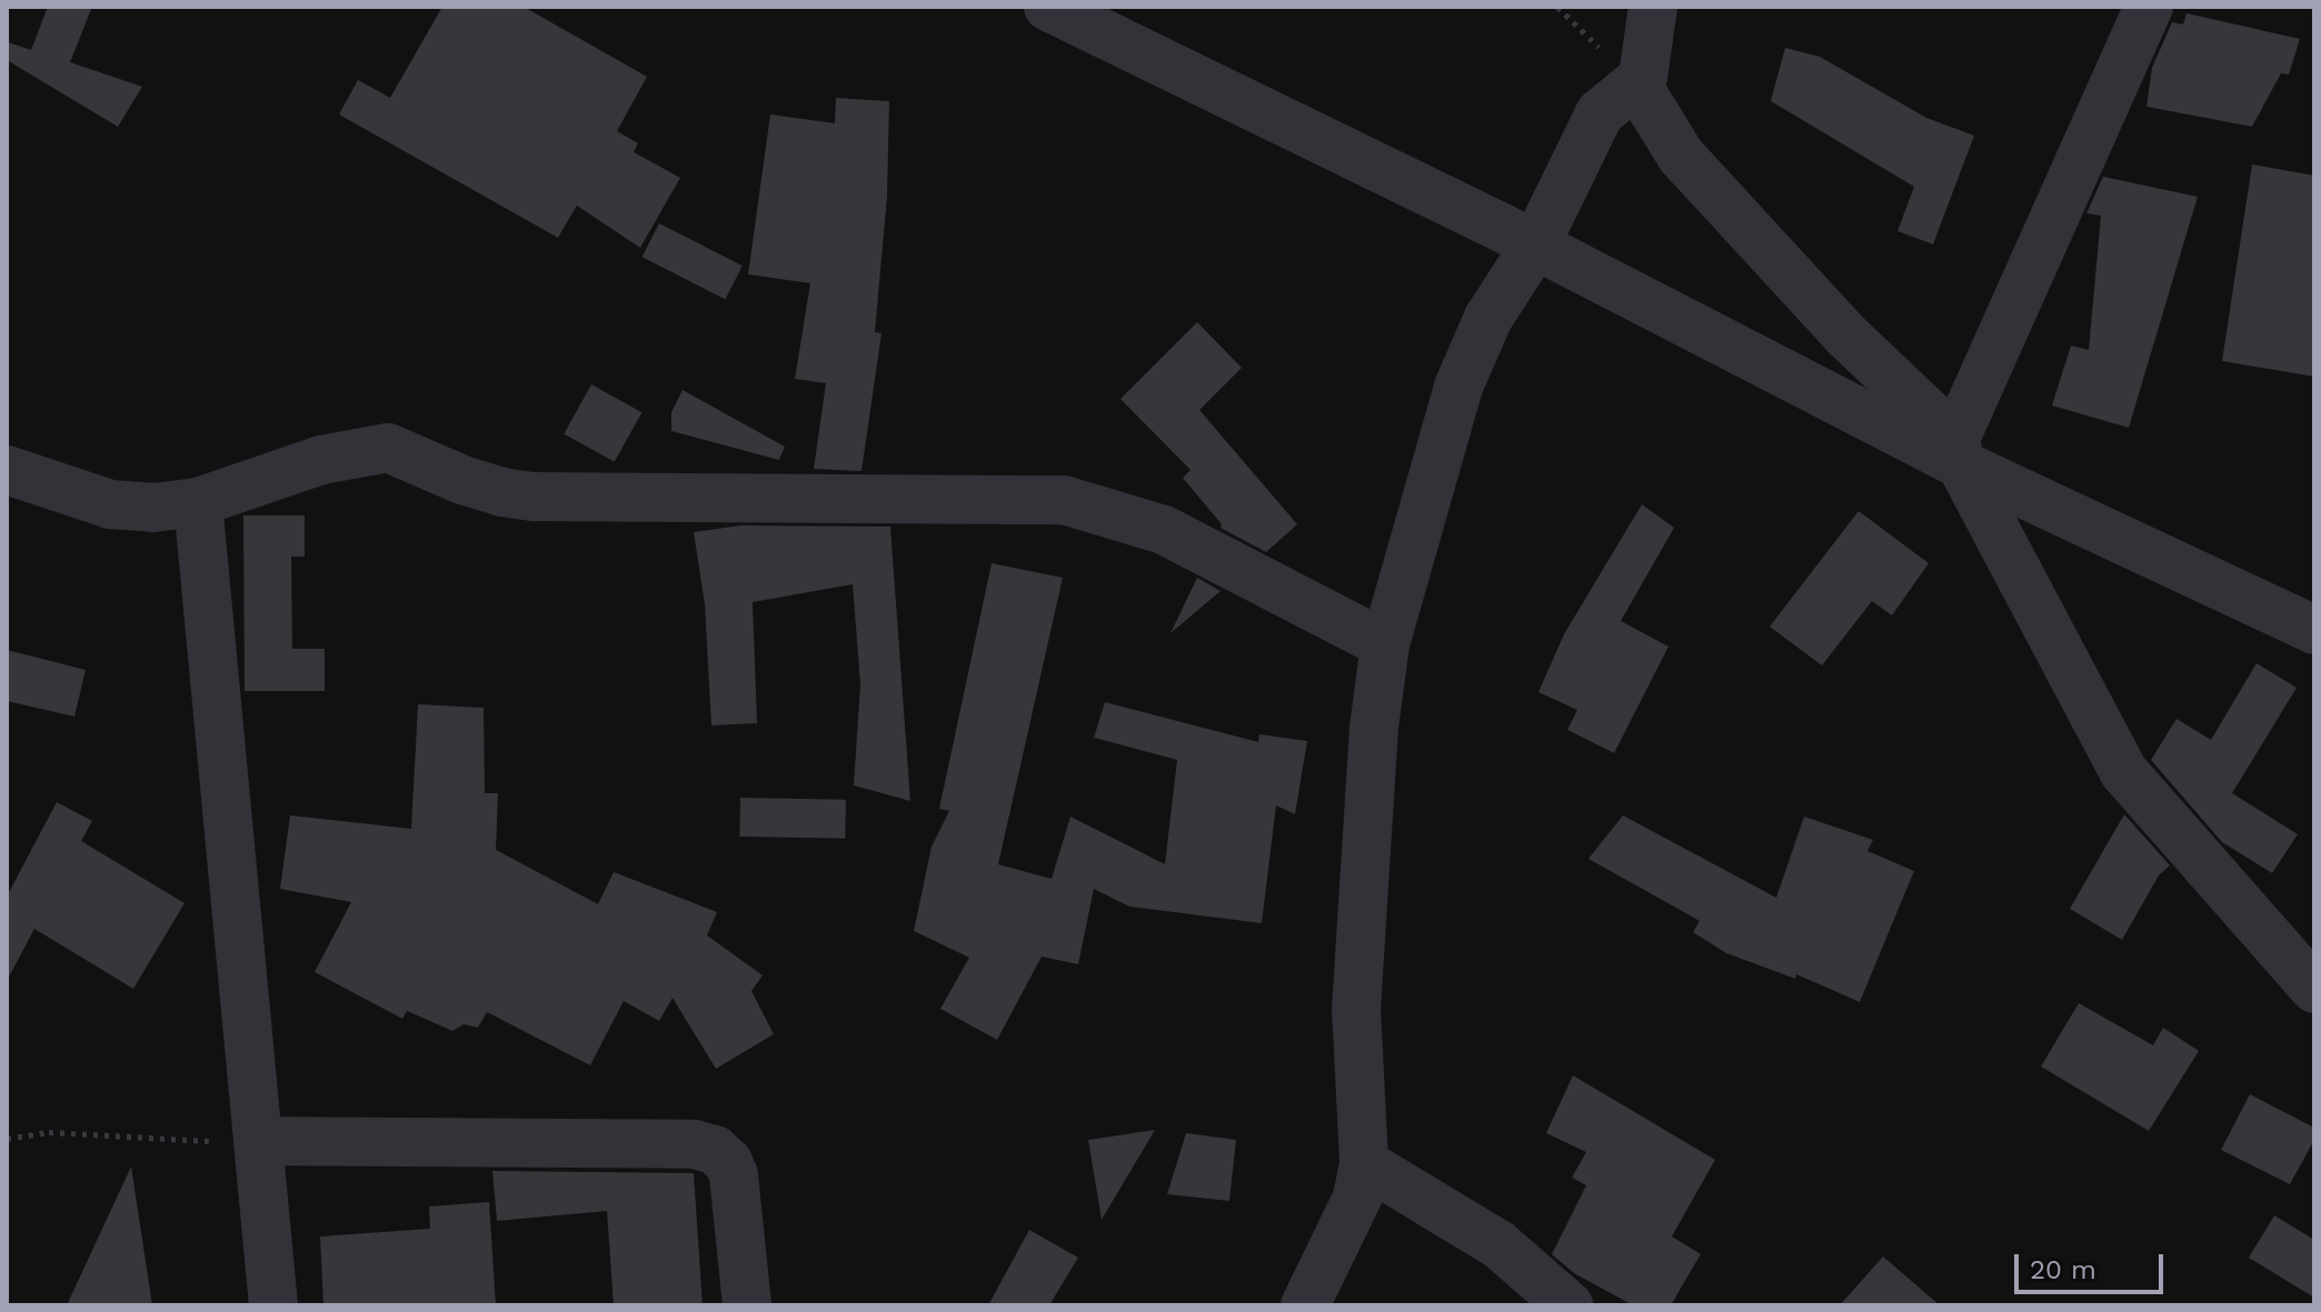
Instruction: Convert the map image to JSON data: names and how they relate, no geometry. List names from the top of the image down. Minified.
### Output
{"scale_bar":"20 m"}
